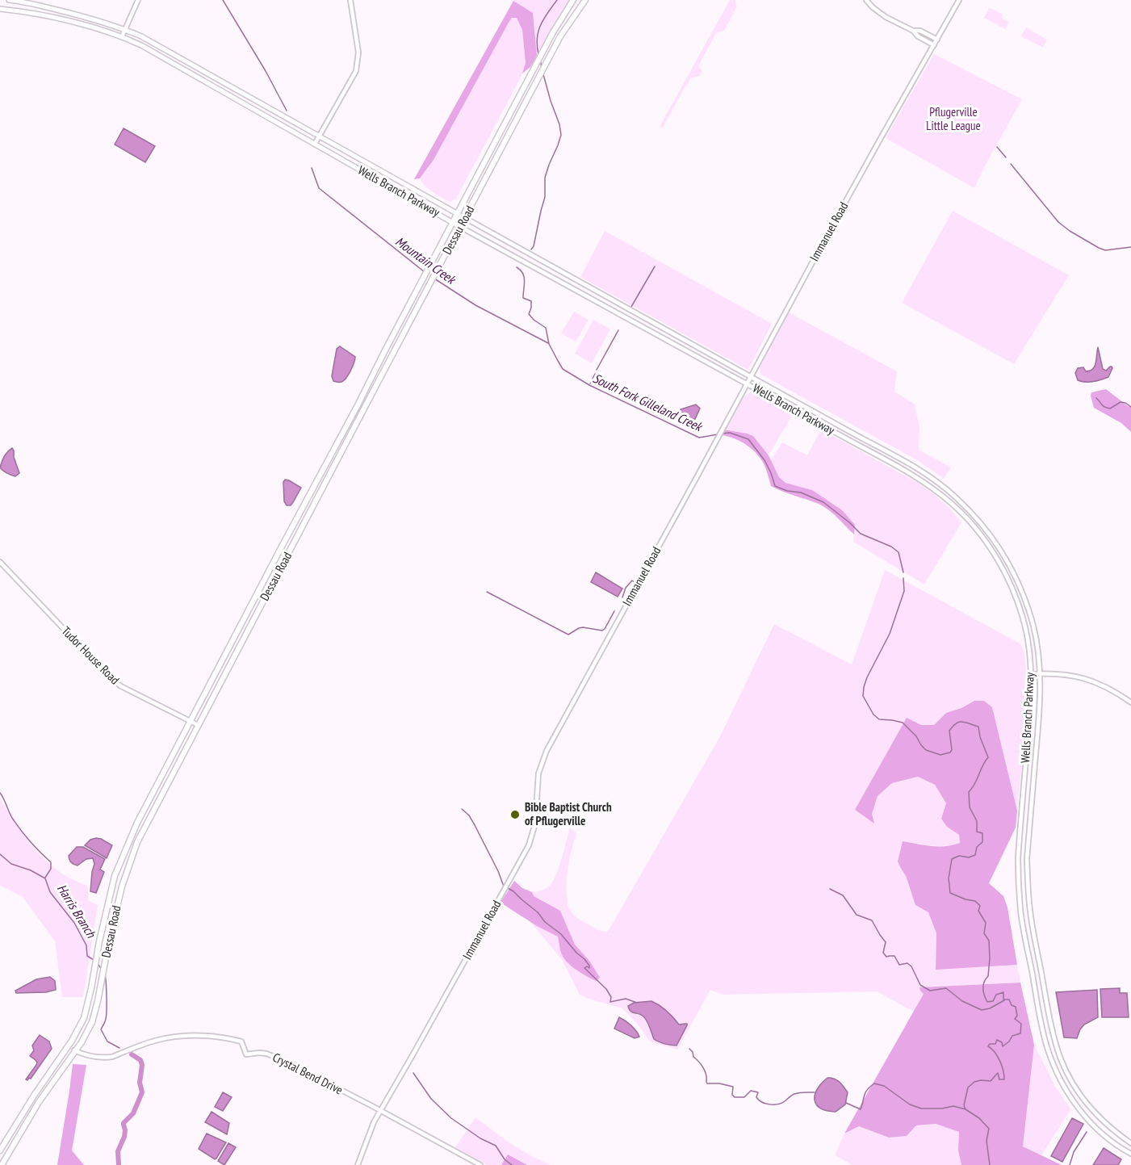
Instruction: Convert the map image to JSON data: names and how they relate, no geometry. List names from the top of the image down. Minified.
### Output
{"streets":{"main road":["Wells Branch Parkway","Dessau Road"],"street":["Immanuel Road","Tudor House Road","Crystal Bend Drive"]},"crossings":[["Wells Branch Parkway","Dessau Road"],["Wells Branch Parkway","Immanuel Road"],["Dessau Road","Tudor House Road"],["Dessau Road","Crystal Bend Drive"],["Immanuel Road","Crystal Bend Drive"]],"water":["Mountain Creek","South Fork Gilleland Creek","Harris Branch"],"parks":["Pflugerville Little League"],"places":["Bible Baptist Church of Pflugerville"]}
